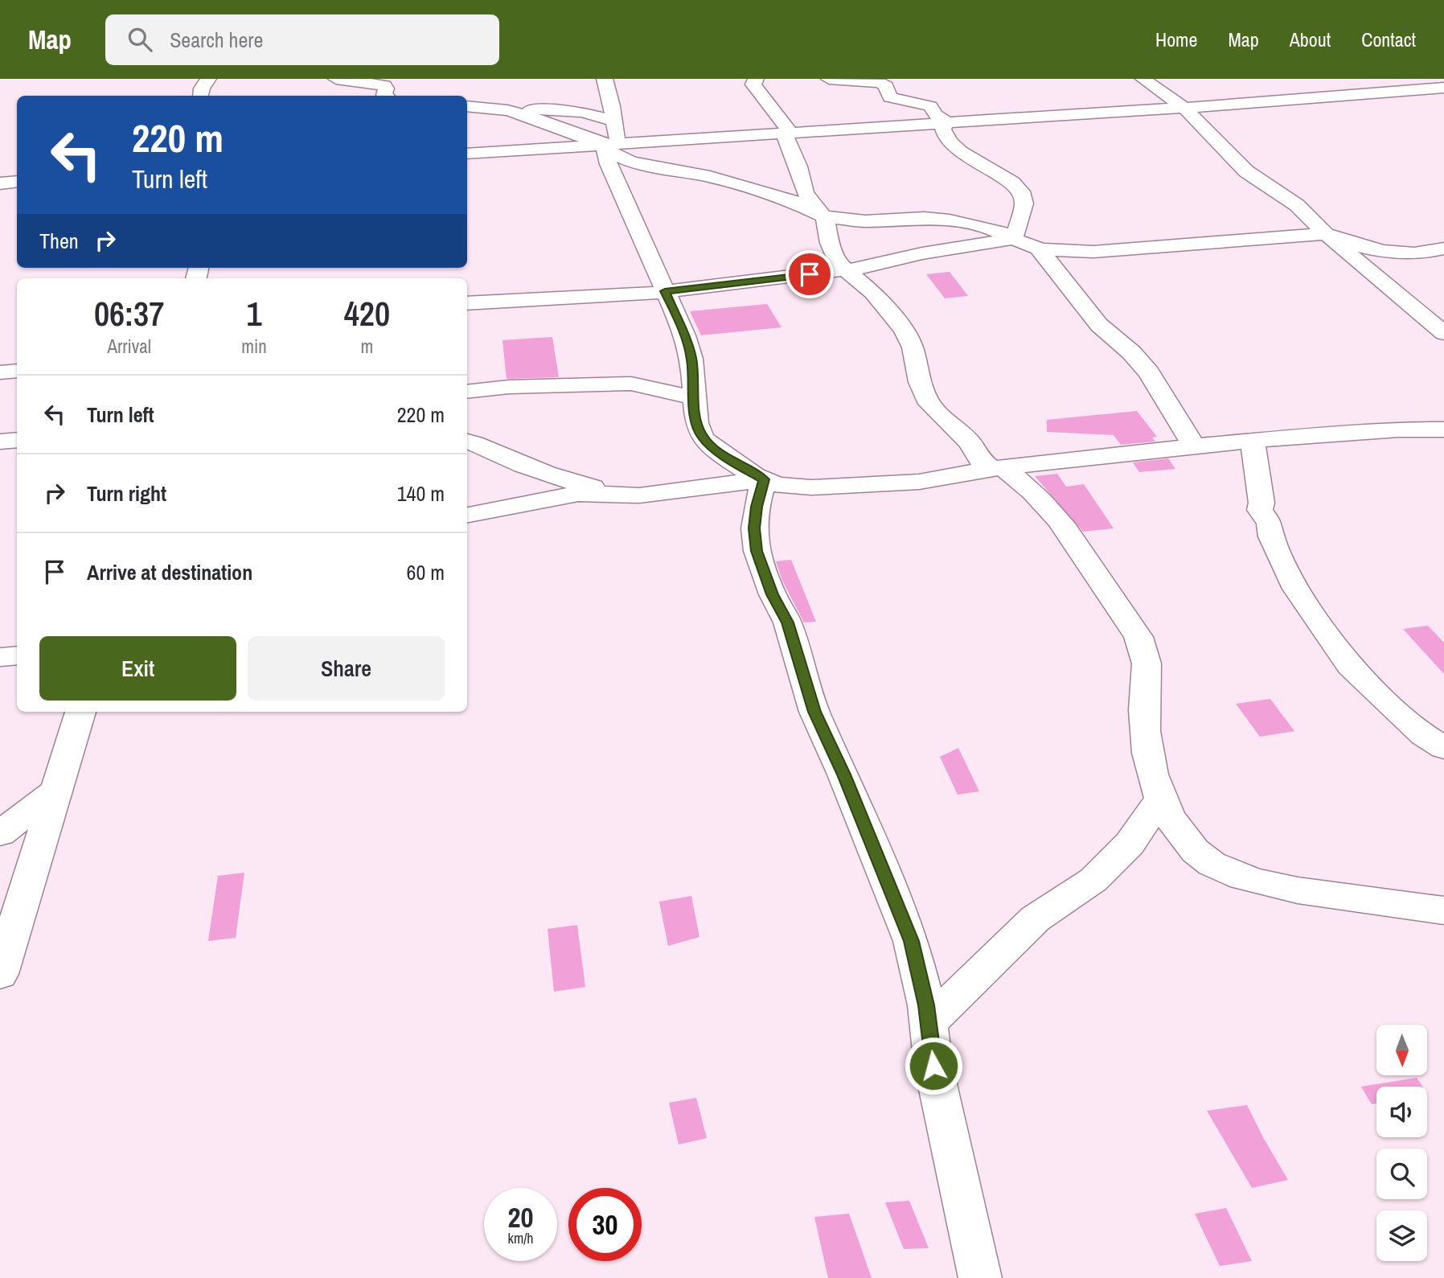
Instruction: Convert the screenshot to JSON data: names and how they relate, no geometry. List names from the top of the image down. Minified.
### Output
{"north":"bottom","page":{"header":"Map","search":"Search here","nav":["Home","Map","About","Contact"],"turn":["220 m","Turn left"],"then":"Then","eta":["06:37","Arrival","1","min","420","m"],"list":[{"name":"Turn left","value":"220 m"},{"name":"Turn right","value":"140 m"},{"name":"Arrive at destination","value":"60 m"}],"buttons":["Exit","Share"],"speed":"20 km/h","limit":"30"}}
